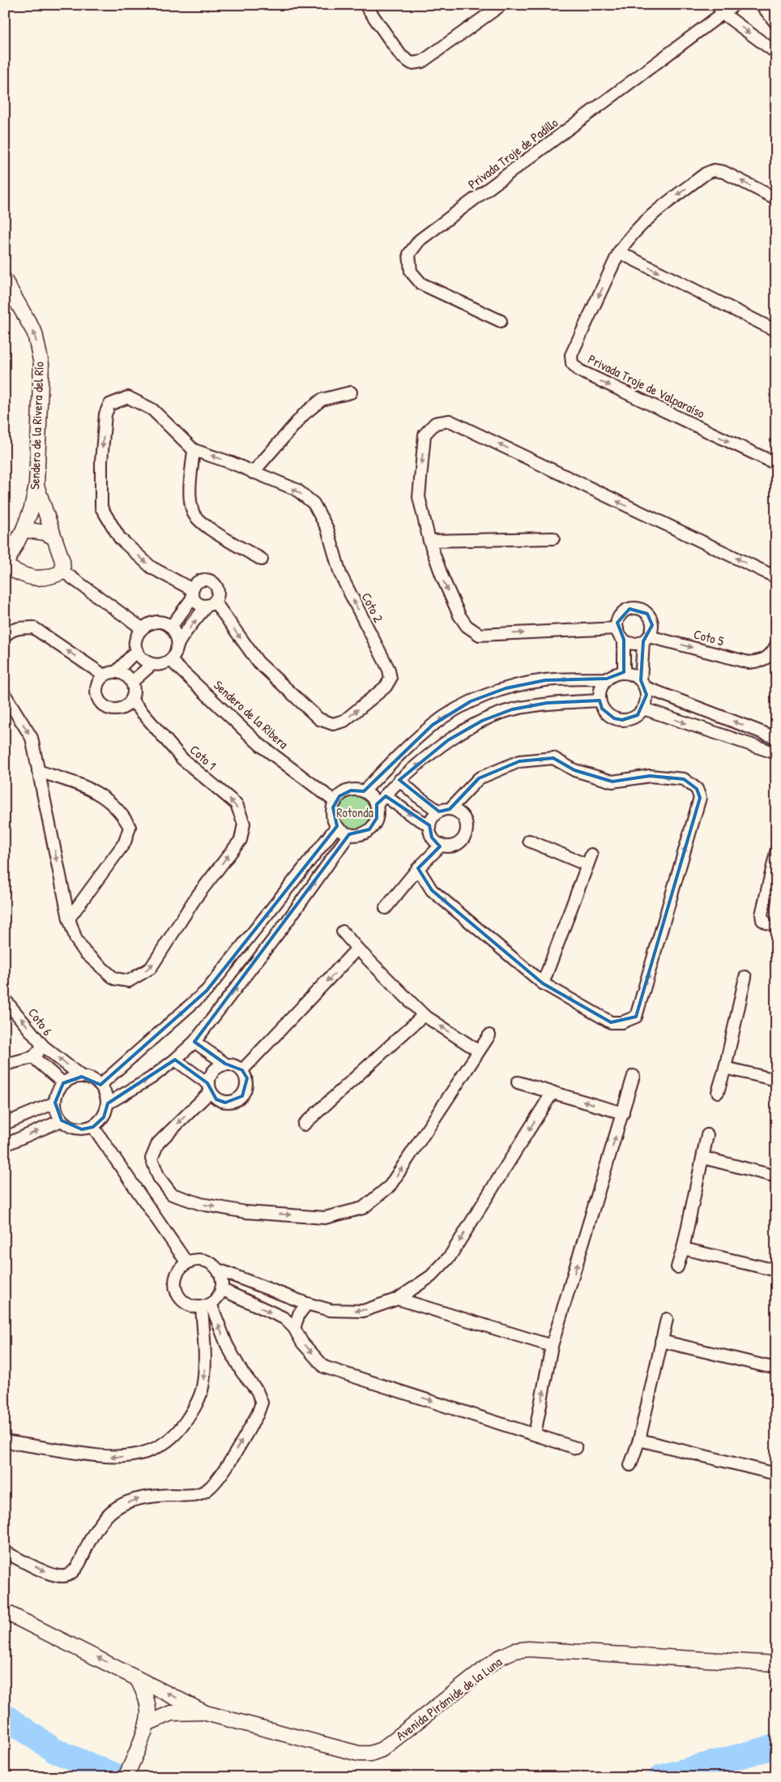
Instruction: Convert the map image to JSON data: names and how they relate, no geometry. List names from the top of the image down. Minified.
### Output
{"streets":{"street":["Privada Troje de Padillo","Privada Troje de Valparaíso","Sendero de la Rivera del Río","Coto 2","Coto 5","Sendero de la Ribera","Coto 1","Coto 6","Avenida Pirámide de la Luna"]},"one_way":["Sendero de la Rivera del Río","Coto 6"],"parks":["Rotonda"]}
